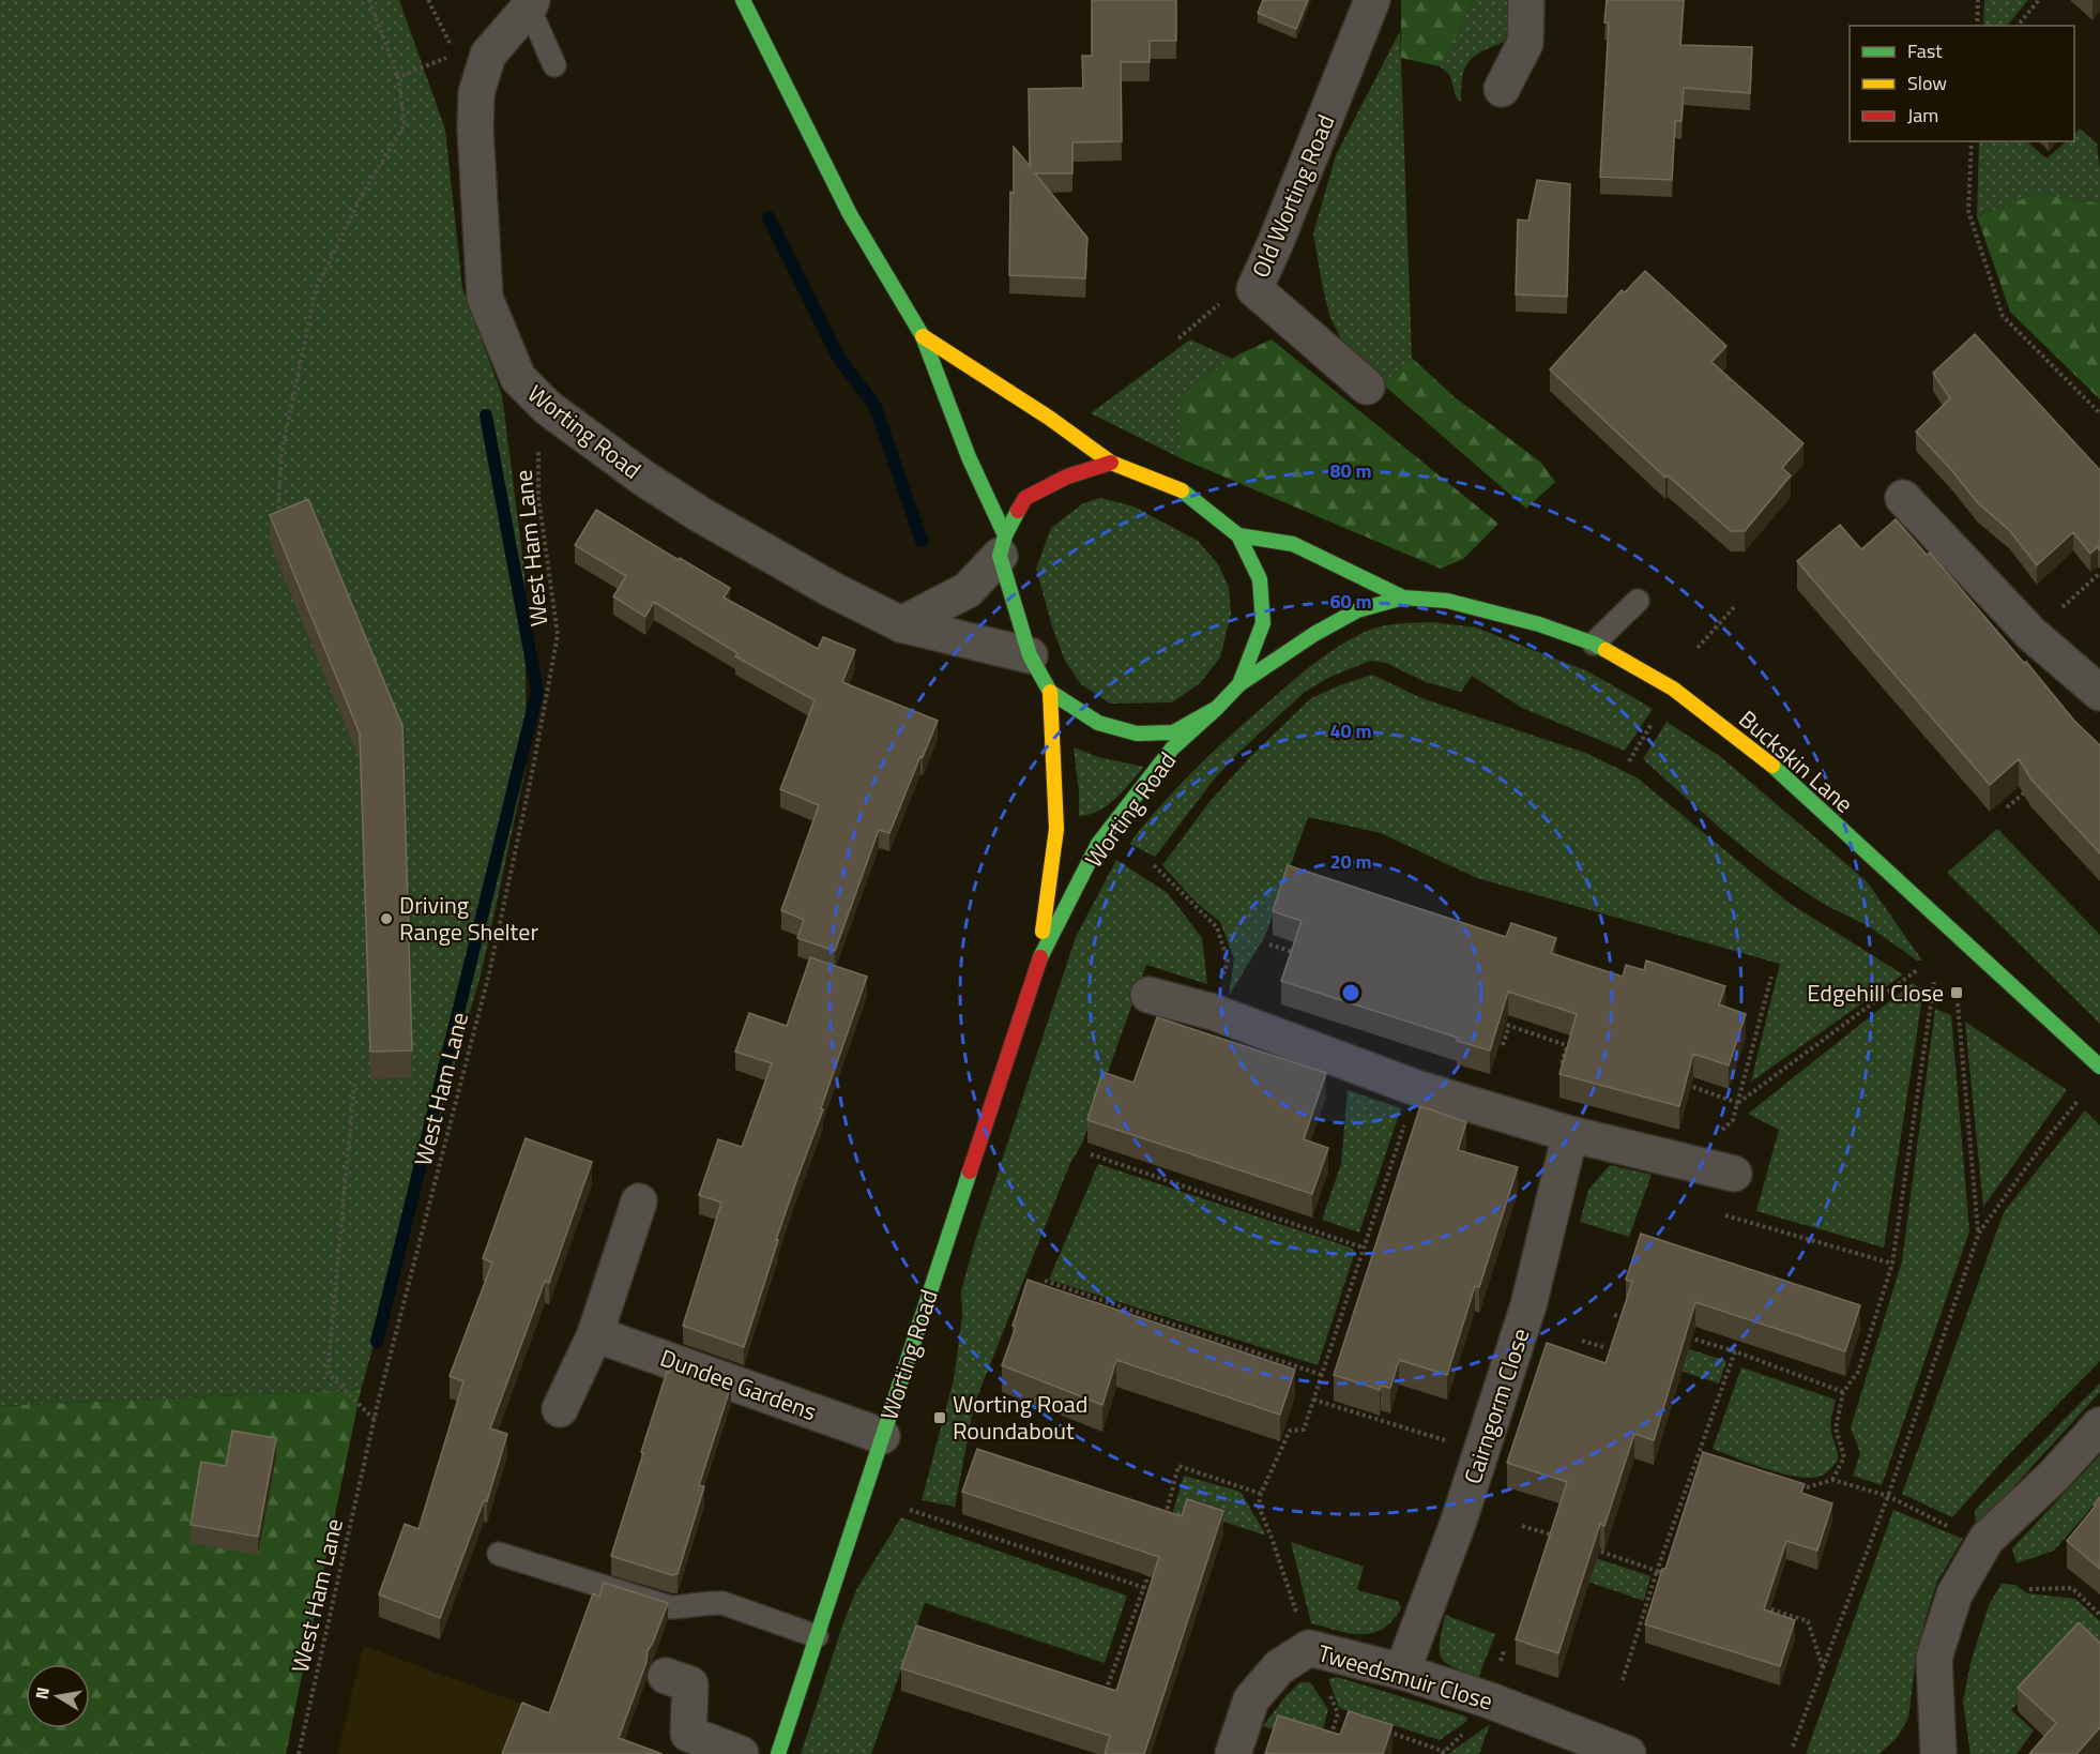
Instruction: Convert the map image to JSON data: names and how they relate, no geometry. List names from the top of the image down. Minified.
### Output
{"streets":{"main road":["Worting Road","Buckskin Lane"],"street":["Old Worting Road","Dundee Gardens","Cairngorm Close","Tweedsmuir Close"],"path":["West Ham Lane"]},"crossings":[["Worting Road","Dundee Gardens"],["Cairngorm Close","Tweedsmuir Close"]],"places":{"other":["Driving Range Shelter"],"transit":["Edgehill Close","Worting Road Roundabout"]},"legend":["Fast","Slow","Jam"],"north":"left","rings":["80 m","60 m","40 m","20 m"]}
